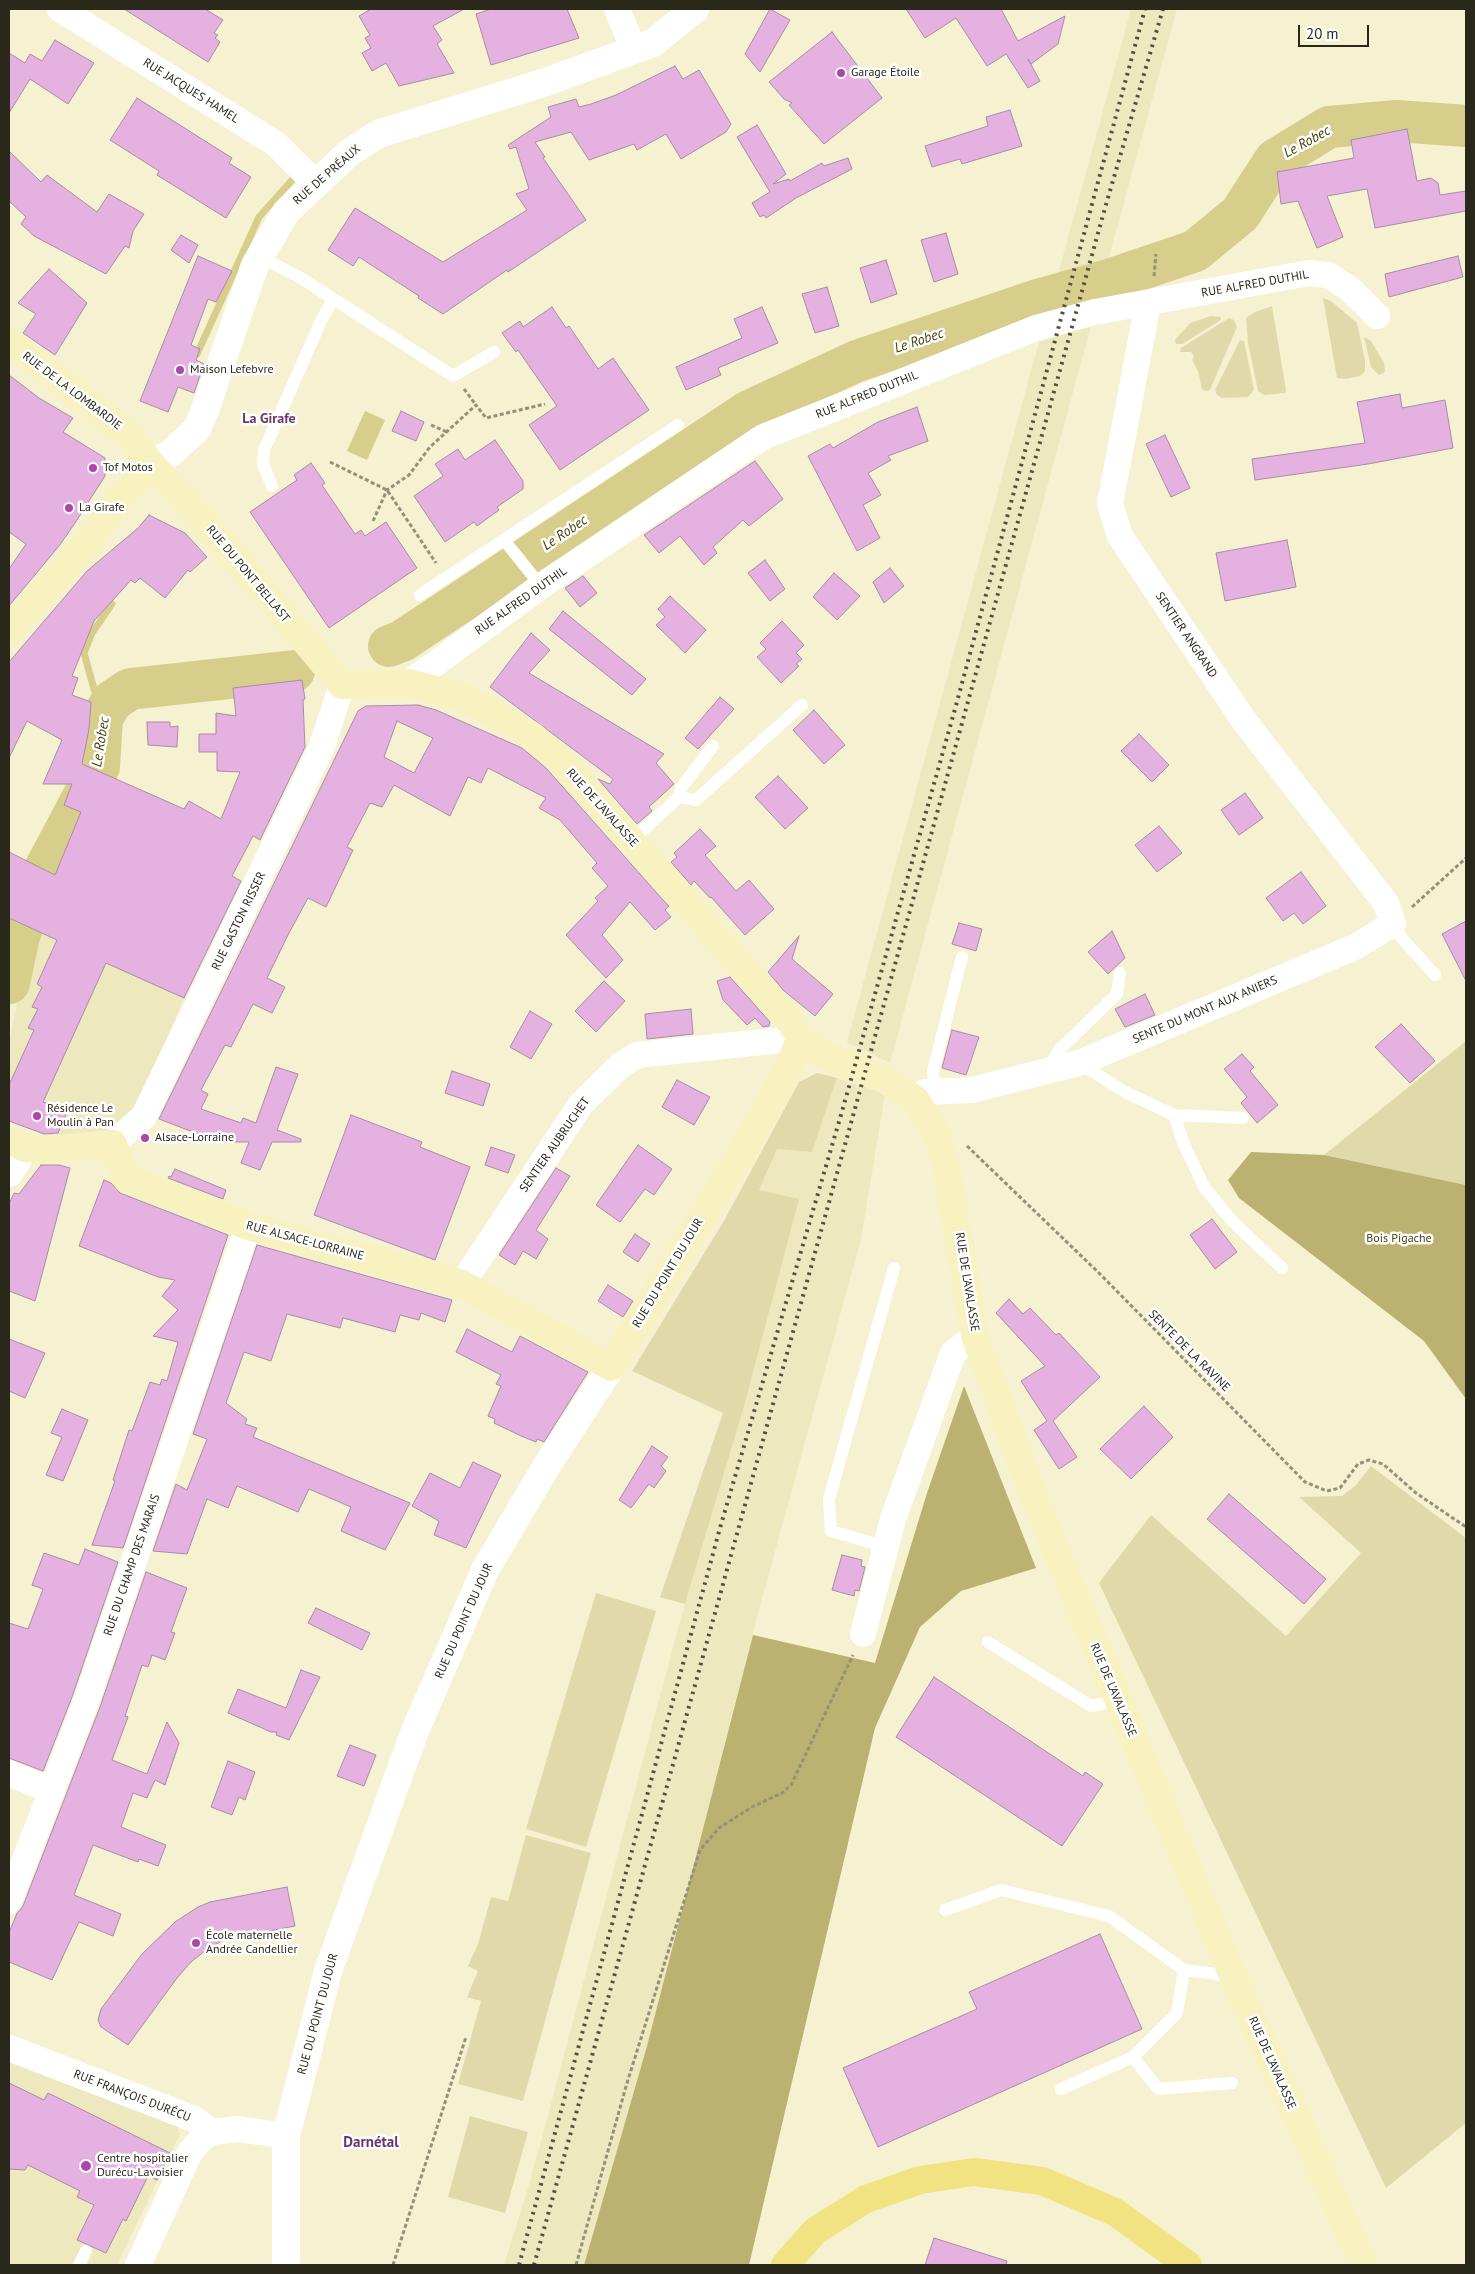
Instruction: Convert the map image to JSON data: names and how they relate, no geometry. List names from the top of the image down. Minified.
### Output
{"streets":{"main road":["RUE DE LA LOMBARDIE","RUE DU PONT BELLAST","RUE DE L'AVALASSE","RUE ALSACE-LORRAINE","RUE DU POINT DU JOUR"],"street":["RUE JACQUES HAMEL","RUE DE PRÉAUX","RUE ALFRED DUTHIL","SENTIER ANGRAND","RUE GASTON RISSER","SENTE DU MONT AUX ANIERS","SENTIER AUBRUCHET","RUE DU CHAMP DES MARAIS","RUE FRANÇOIS DURÉCU"],"path":["SENTE DE LA RAVINE"]},"crossings":[["RUE JACQUES HAMEL","RUE DE PRÉAUX"],["RUE DE PRÉAUX","RUE DE LA LOMBARDIE"],["RUE DE PRÉAUX","RUE DU PONT BELLAST"],["RUE ALFRED DUTHIL","SENTIER ANGRAND"],["RUE ALFRED DUTHIL","RUE DE L'AVALASSE"],["RUE DE LA LOMBARDIE","RUE DU PONT BELLAST"],["RUE DU PONT BELLAST","RUE DE L'AVALASSE"],["RUE DU PONT BELLAST","RUE GASTON RISSER"],["SENTIER ANGRAND","SENTE DU MONT AUX ANIERS"],["RUE DE L'AVALASSE","RUE GASTON RISSER"],["RUE DE L'AVALASSE","SENTE DU MONT AUX ANIERS"],["RUE DE L'AVALASSE","SENTIER AUBRUCHET"],["RUE DE L'AVALASSE","RUE DU POINT DU JOUR"],["RUE GASTON RISSER","RUE ALSACE-LORRAINE"],["SENTIER AUBRUCHET","RUE ALSACE-LORRAINE"],["SENTIER AUBRUCHET","RUE DU POINT DU JOUR"],["RUE ALSACE-LORRAINE","RUE DU POINT DU JOUR"],["RUE ALSACE-LORRAINE","RUE DU CHAMP DES MARAIS"]],"districts":["La Girafe","Darnétal"],"water":["Le Robec"],"parks":["Bois Pigache"],"places":["Garage Étoile","Maison Lefebvre","Tof Motos","La Girafe","Résidence Le Moulin à Pan","Alsace-Lorraine","École maternelle Andrée Candellier","Centre hospitalier Durécu-Lavoisier"],"scale_bar":"20 m"}
